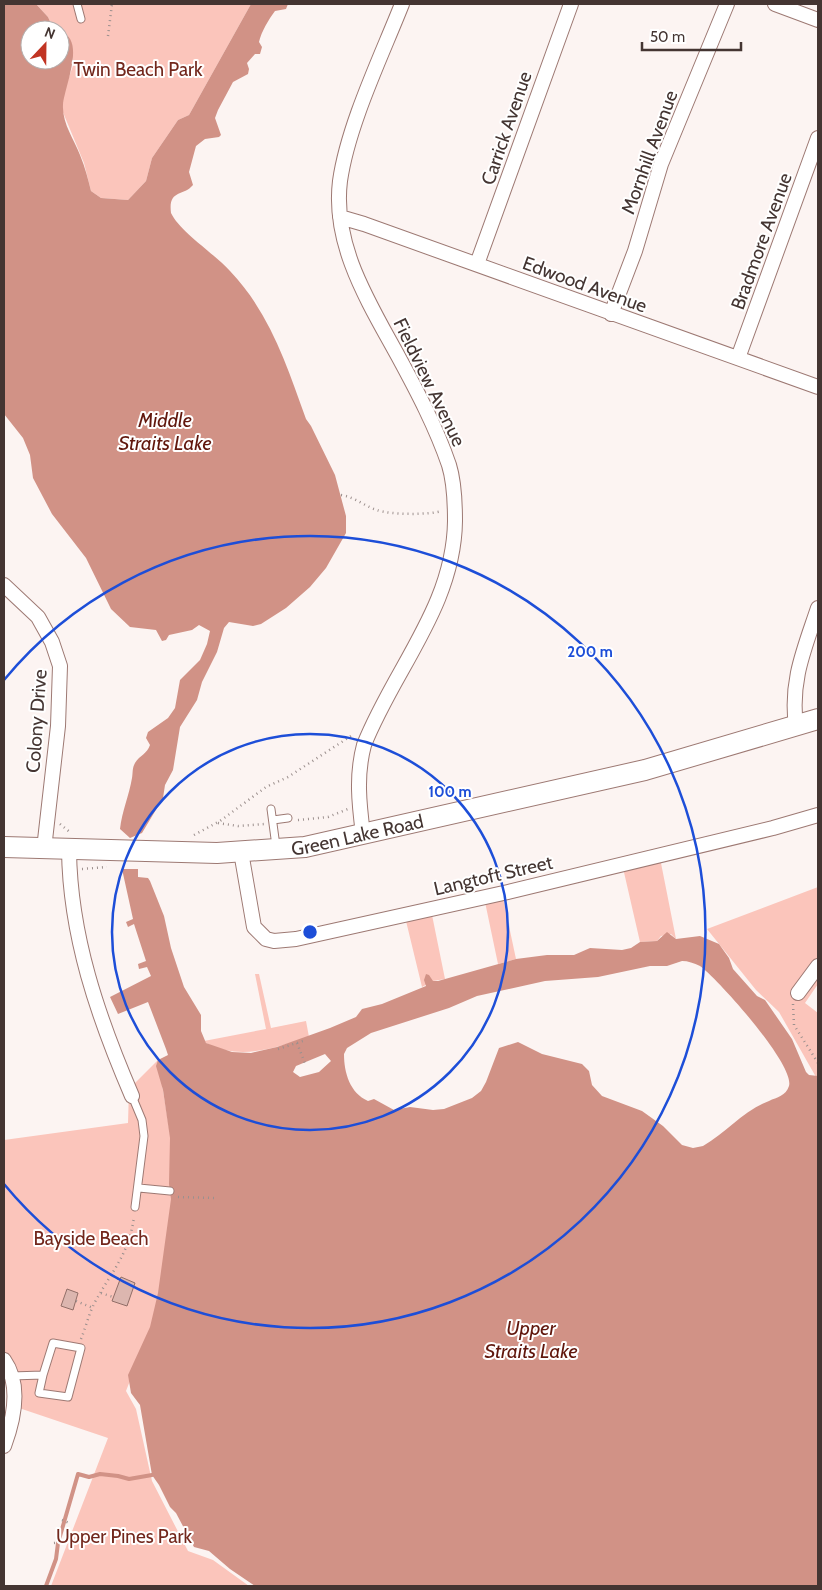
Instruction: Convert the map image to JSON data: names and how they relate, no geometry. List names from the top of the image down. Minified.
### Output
{"streets":{"street":["Carrick Avenue","Mornhill Avenue","Bradmore Avenue","Edwood Avenue","Fieldview Avenue","Colony Drive","Green Lake Road","Langtoft Street"]},"crossings":[["Carrick Avenue","Edwood Avenue"],["Mornhill Avenue","Edwood Avenue"],["Bradmore Avenue","Edwood Avenue"],["Edwood Avenue","Fieldview Avenue"],["Fieldview Avenue","Green Lake Road"],["Colony Drive","Green Lake Road"],["Green Lake Road","Langtoft Street"]],"water":["Middle Straits Lake","Upper Straits Lake"],"parks":["Twin Beach Park","Bayside Beach","Upper Pines Park"],"scale_bar":"50 m","north":"top","rings":["200 m","100 m"]}
